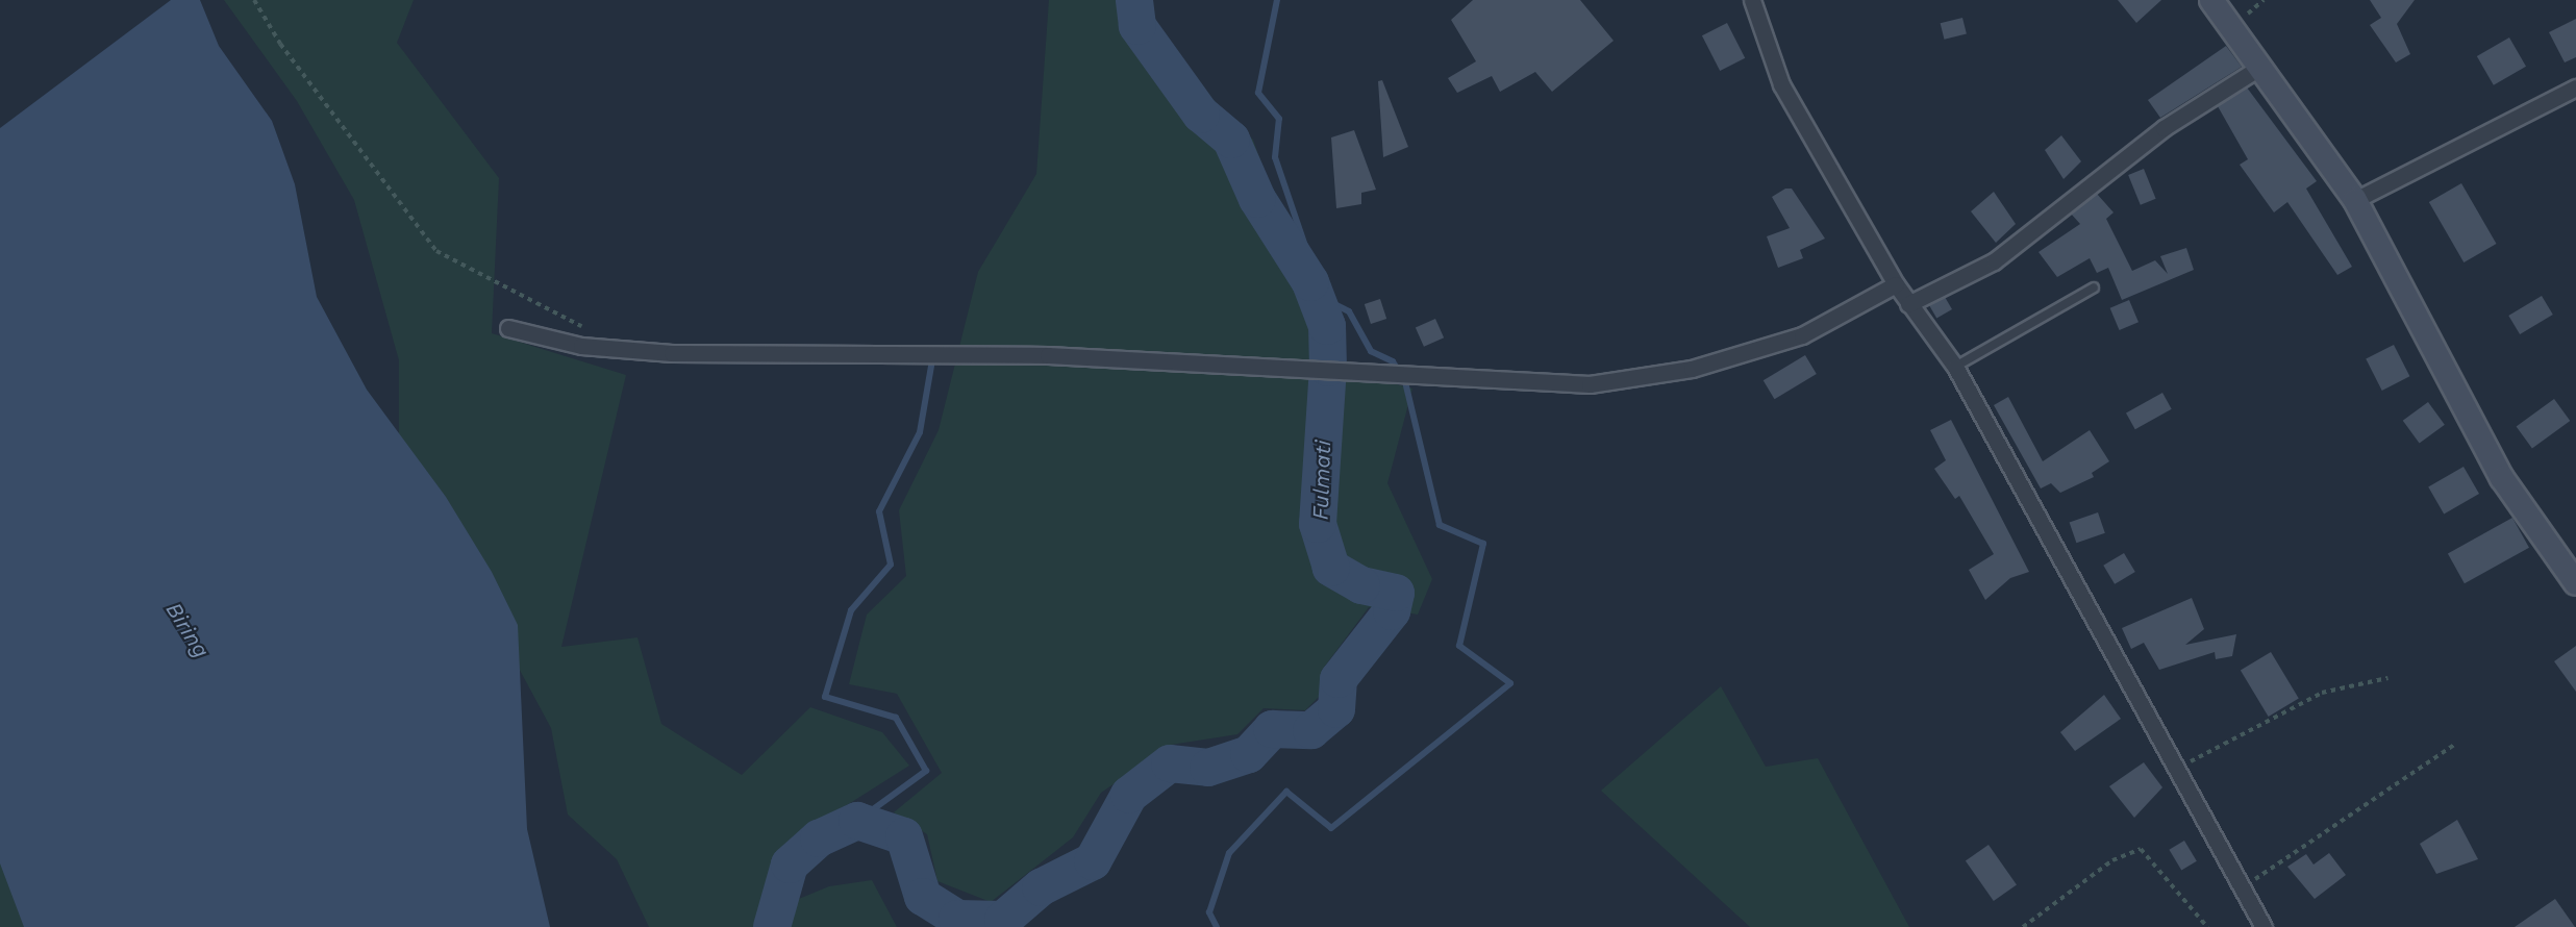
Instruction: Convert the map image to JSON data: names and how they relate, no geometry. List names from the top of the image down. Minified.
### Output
{"water":["Fulmati","Biring"]}
